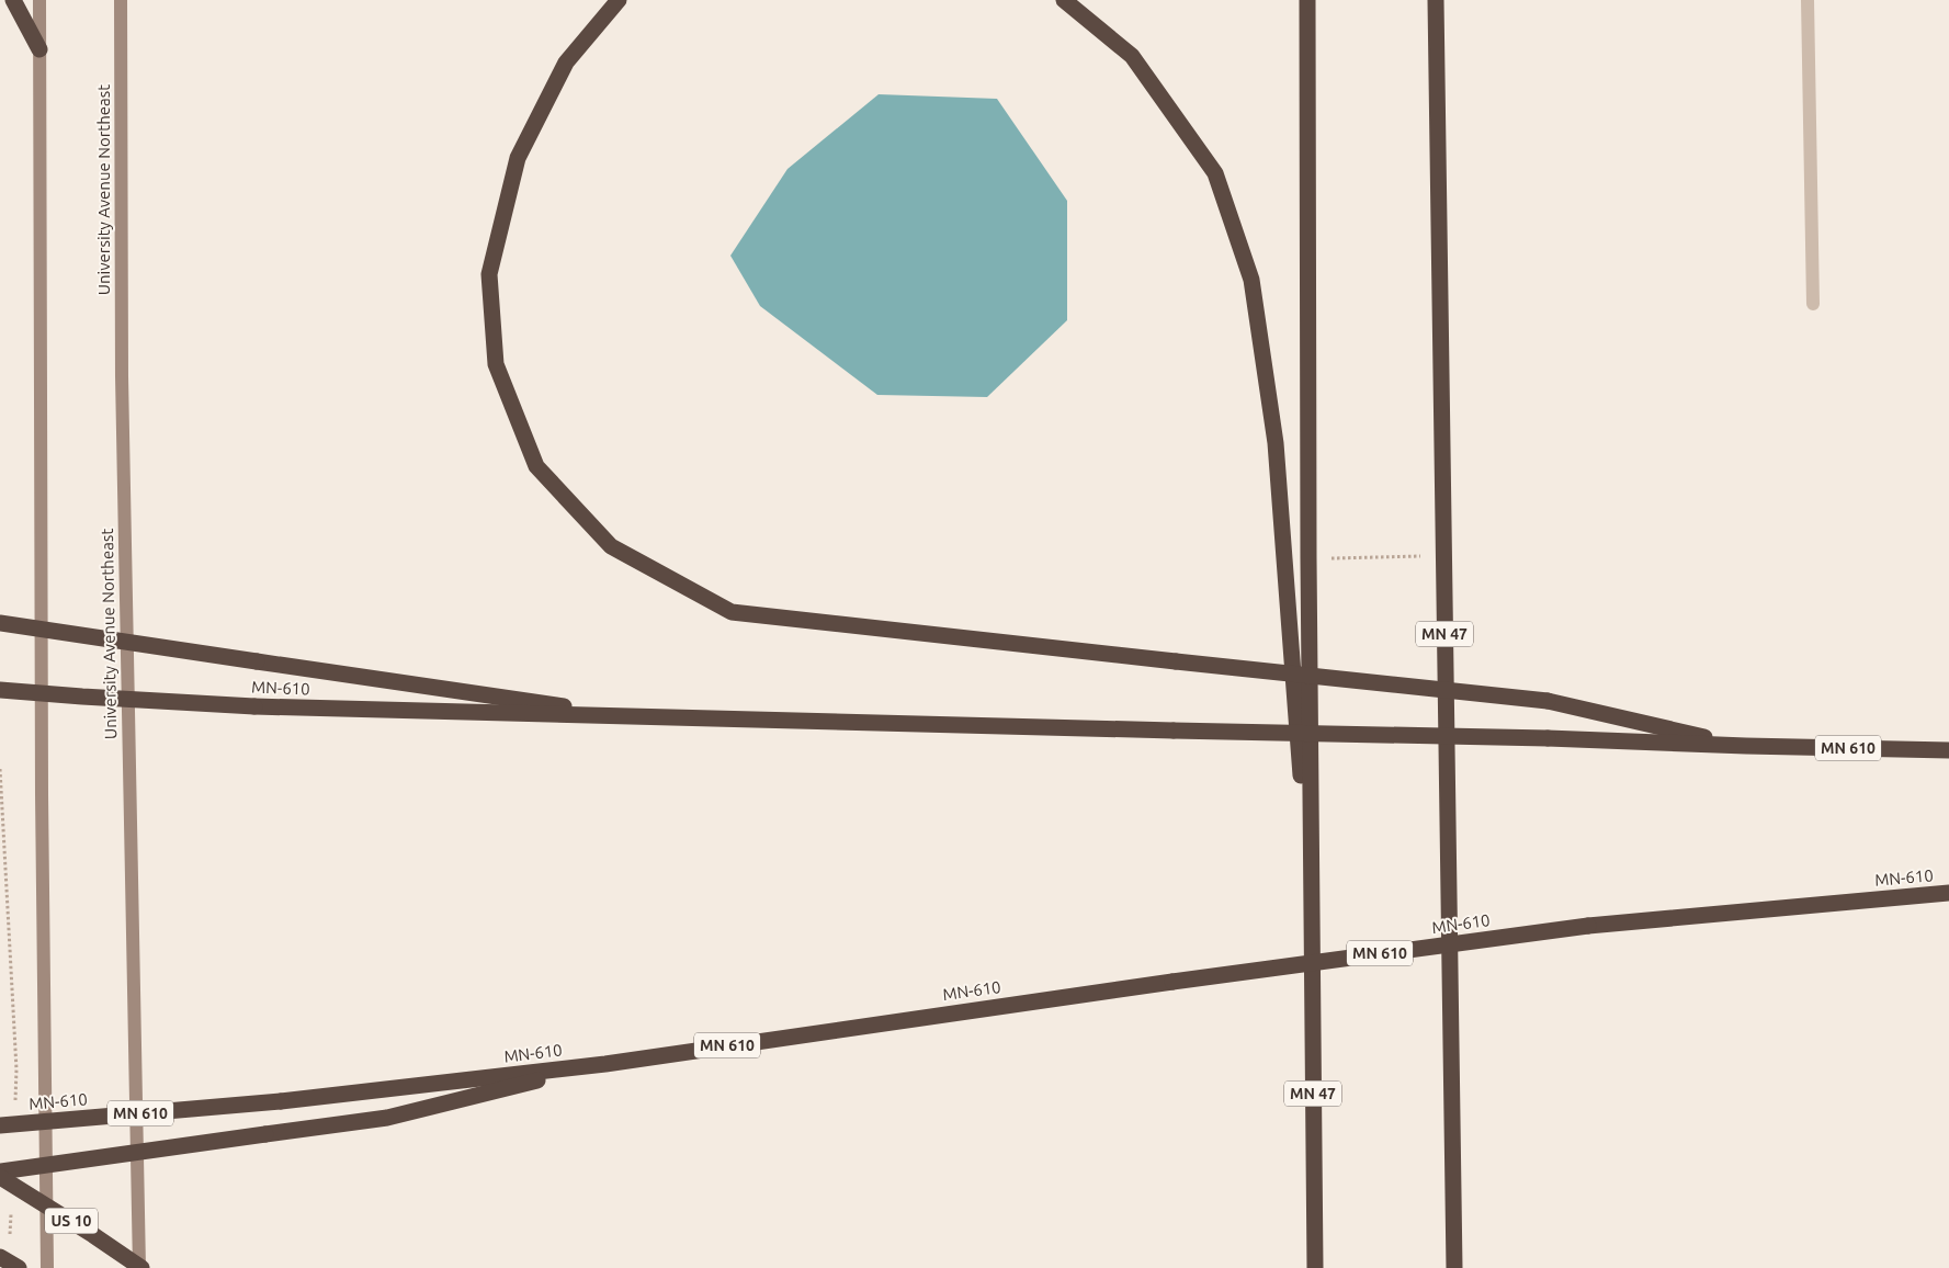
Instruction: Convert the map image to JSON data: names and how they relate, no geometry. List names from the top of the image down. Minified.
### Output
{"streets":{"highway":["MN 47","MN-610","MN 610","US 10"],"main road":["University Avenue Northeast"]},"crossings":[["University Avenue Northeast","US 10"],["MN-610","MN 610"]]}
